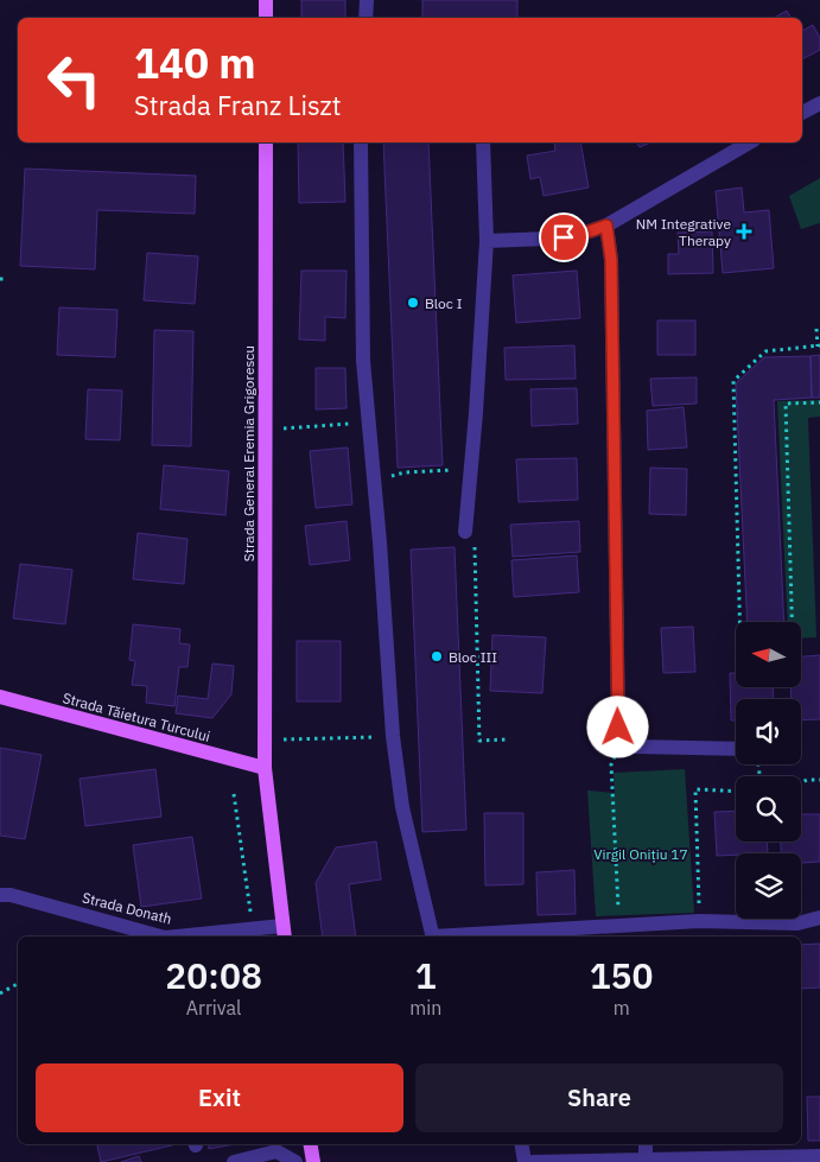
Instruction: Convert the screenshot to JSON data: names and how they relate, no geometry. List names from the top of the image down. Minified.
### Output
{"streets":{"main road":["Strada General Eremia Grigorescu","Strada Tăietura Turcului","Strada Donath"]},"crossings":[["Strada General Eremia Grigorescu","Strada Tăietura Turcului"],["Strada General Eremia Grigorescu","Strada Donath"],["Strada Tăietura Turcului","Strada Donath"]],"parks":["Virgil Onițiu 17"],"places":{"health":["NM Integrative Therapy"],"other":["Bloc I","Bloc III"]},"north":"left","page":{"turn":["140 m","Strada Franz Liszt"],"eta":["20:08","Arrival","1","min","150","m"],"buttons":["Exit","Share"]}}
